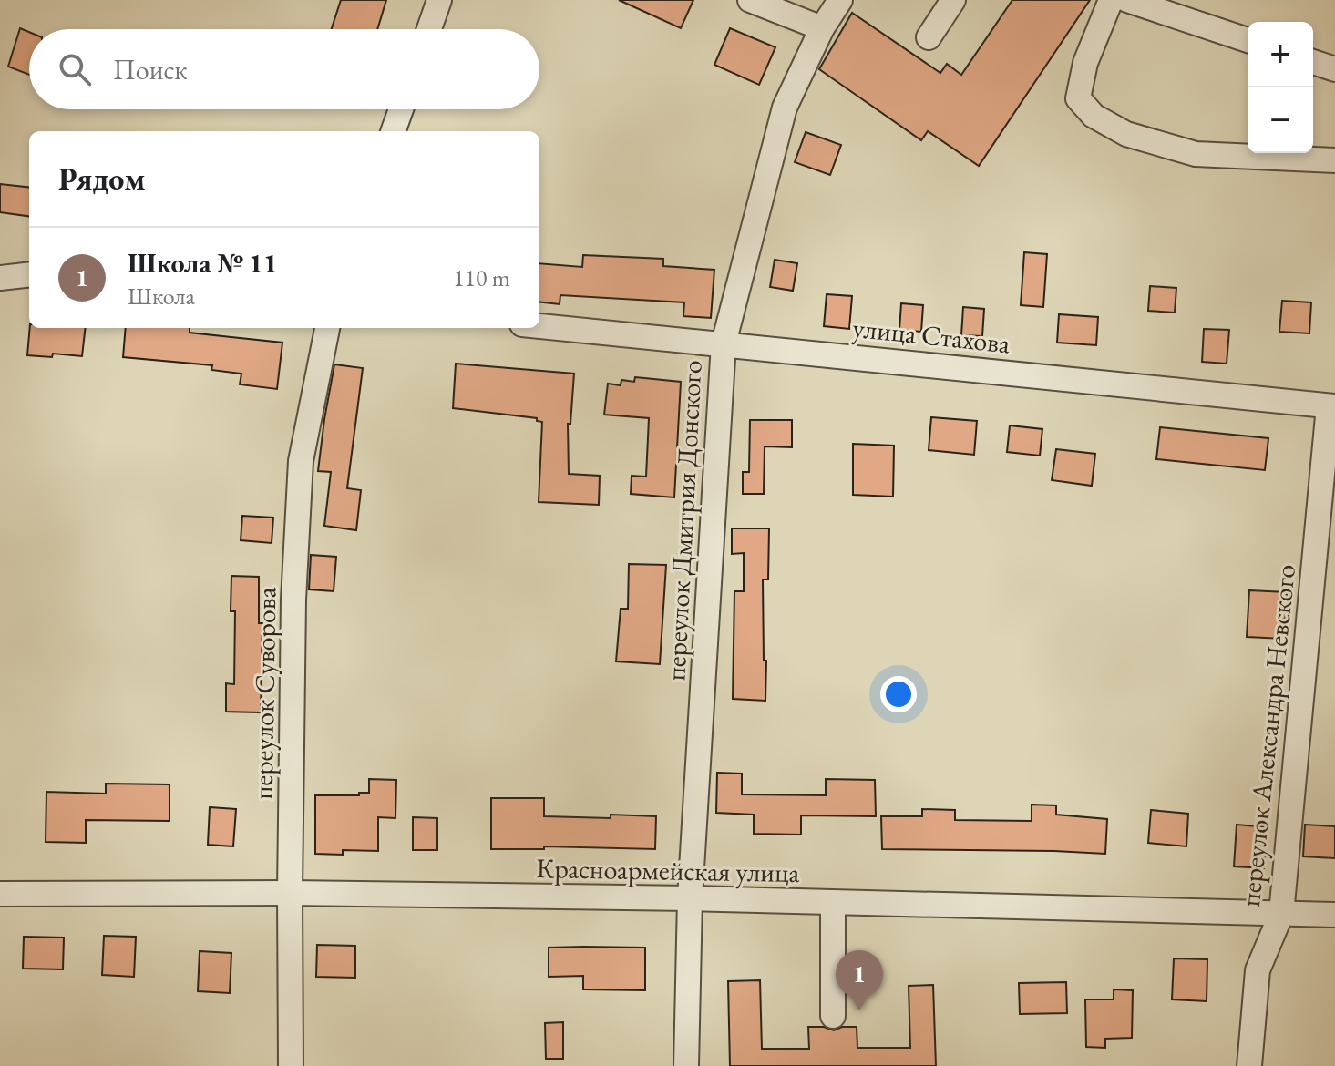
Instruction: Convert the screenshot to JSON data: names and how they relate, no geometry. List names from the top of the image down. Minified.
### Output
{"streets":{"street":["улица Стахова","переулок Дмитрия Донского","переулок Суворова","переулок Александра Невского","Красноармейская улица"]},"crossings":[["улица Стахова","переулок Дмитрия Донского"],["улица Стахова","переулок Александра Невского"],["переулок Дмитрия Донского","Красноармейская улица"],["переулок Суворова","Красноармейская улица"],["переулок Александра Невского","Красноармейская улица"]],"page":{"map_buttons":["+","−"],"search":"Поиск","heading":"Рядом","list":[{"mark":"1","name":"Школа № 11","note":"Школа","value":"110 m"}],"pins":"1"}}
